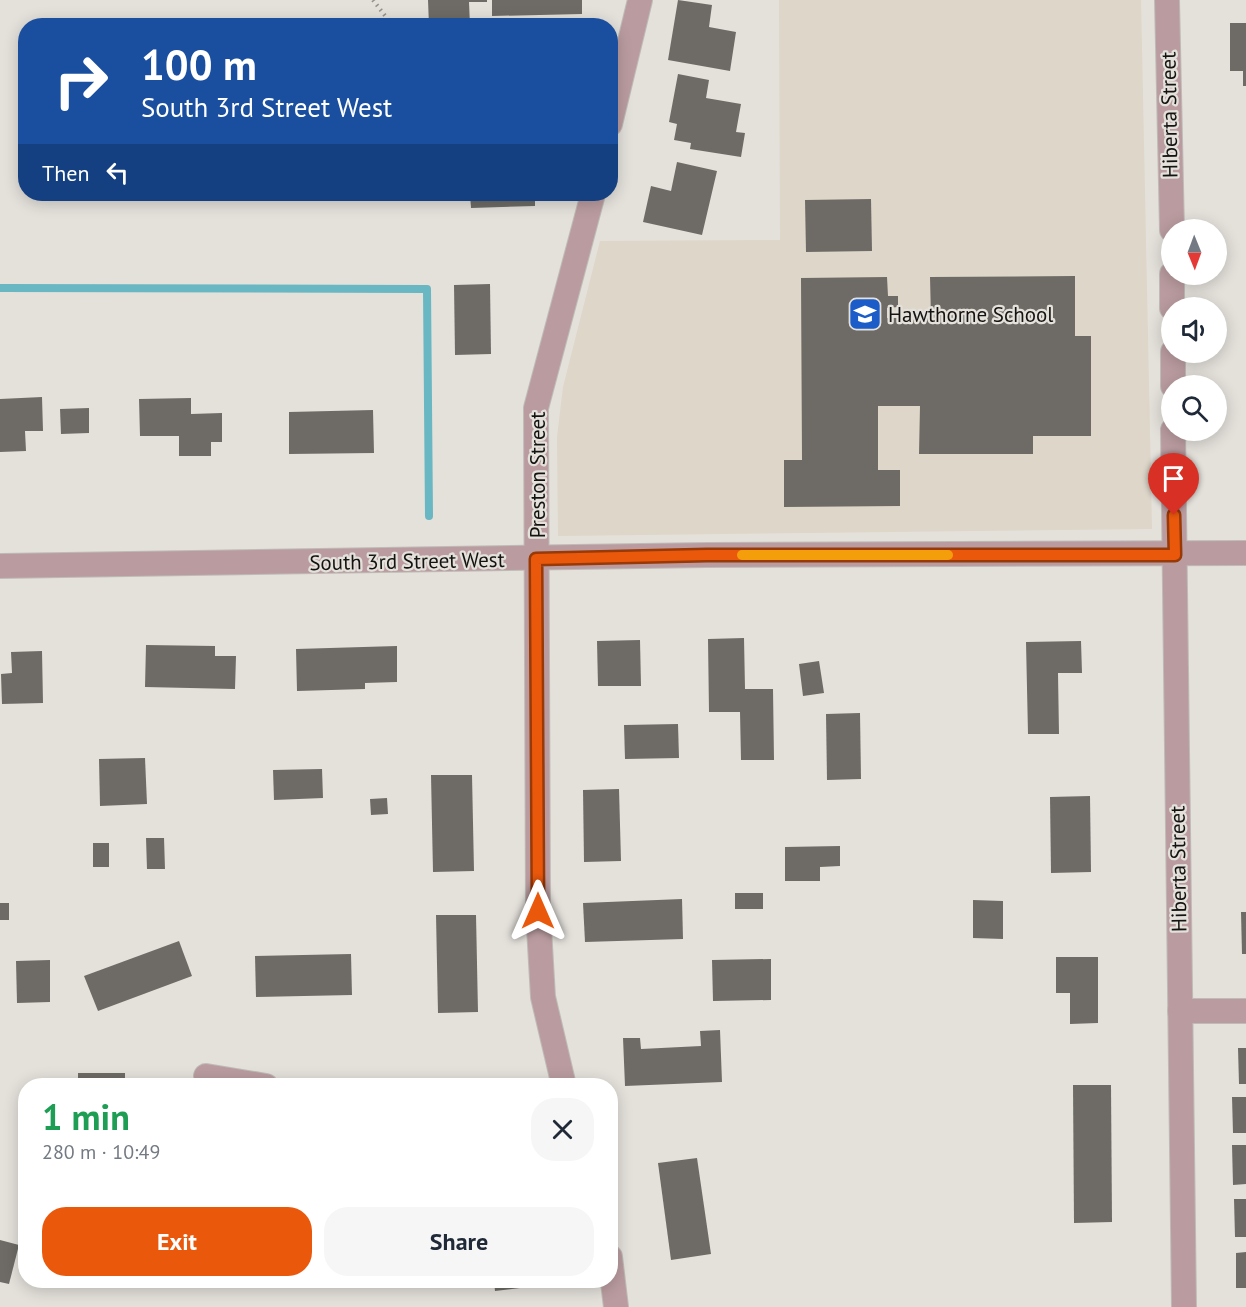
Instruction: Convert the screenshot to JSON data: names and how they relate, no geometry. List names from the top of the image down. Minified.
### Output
{"streets":{"street":["Hiberta Street","Preston Street","South 3rd Street West"]},"crossings":[["Hiberta Street","South 3rd Street West"],["Preston Street","South 3rd Street West"]],"places":{"school or university":["Hawthorne School"]},"north":"bottom","page":{"turn":["100 m","South 3rd Street West"],"then":"Then","heading":["1 min","280 m · 10:49"],"buttons":["Exit","Share"]}}
